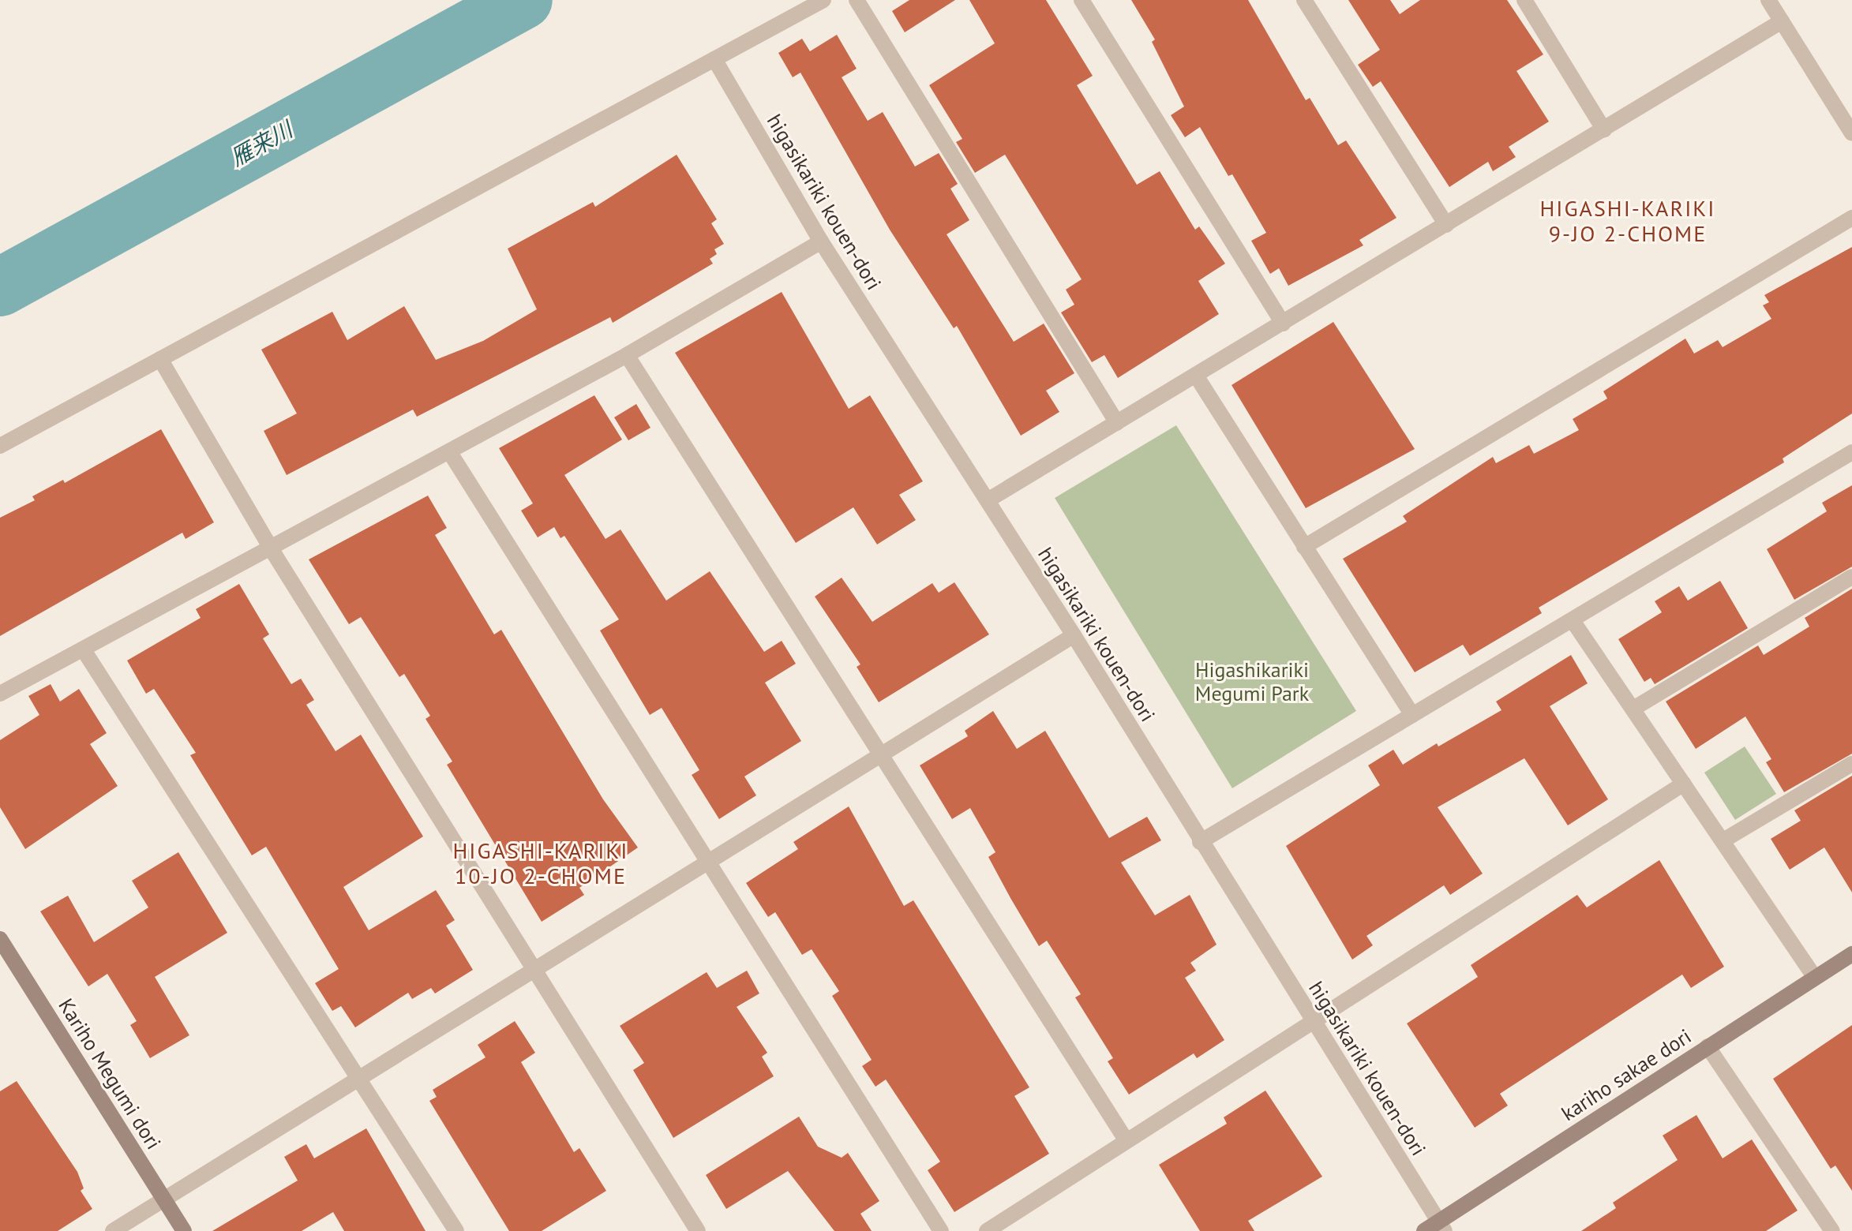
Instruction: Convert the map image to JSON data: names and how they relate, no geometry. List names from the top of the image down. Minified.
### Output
{"streets":{"street":["higasikariki kouen-dori","Kariho Megumi dori","kariho sakae dori"]},"crossings":[["higasikariki kouen-dori","kariho sakae dori"]],"districts":["HIGASHI-KARIKI 9-JO 2-CHOME","HIGASHI-KARIKI 10-JO 2-CHOME"],"water":["雁来川"],"parks":["Higashikariki Megumi Park"]}
